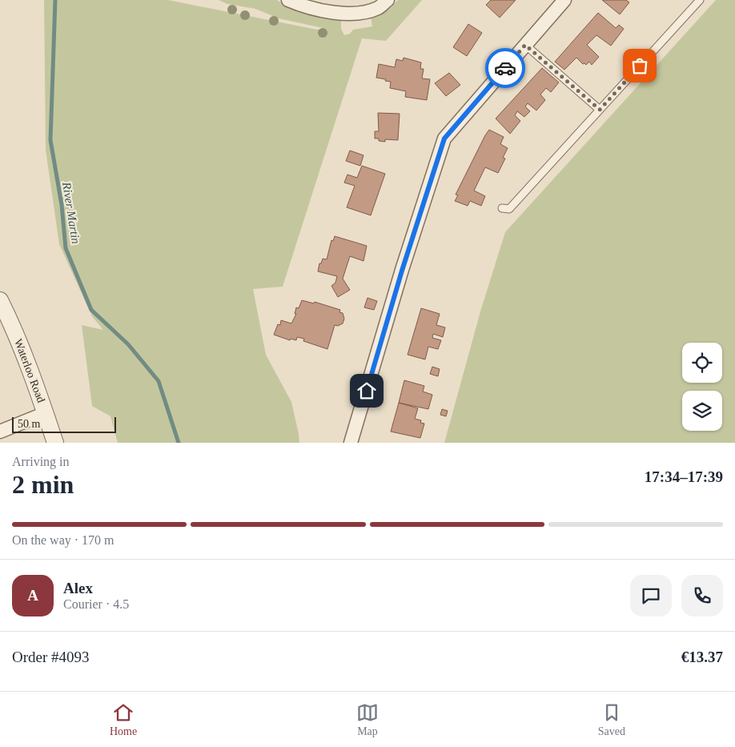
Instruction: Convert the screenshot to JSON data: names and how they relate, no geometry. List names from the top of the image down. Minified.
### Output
{"streets":{"street":["Waterloo Road"]},"water":["River Martin"],"scale_bar":"50 m","page":{"scale":"50 m","heading":["2 min","Arriving in","17:34–17:39"],"panel":["Alex","Courier · 4.5","Order #4093","€13.37"],"bar":"On the way · 170 m","round":"A","tabs":["Home","Map","Saved"]}}
